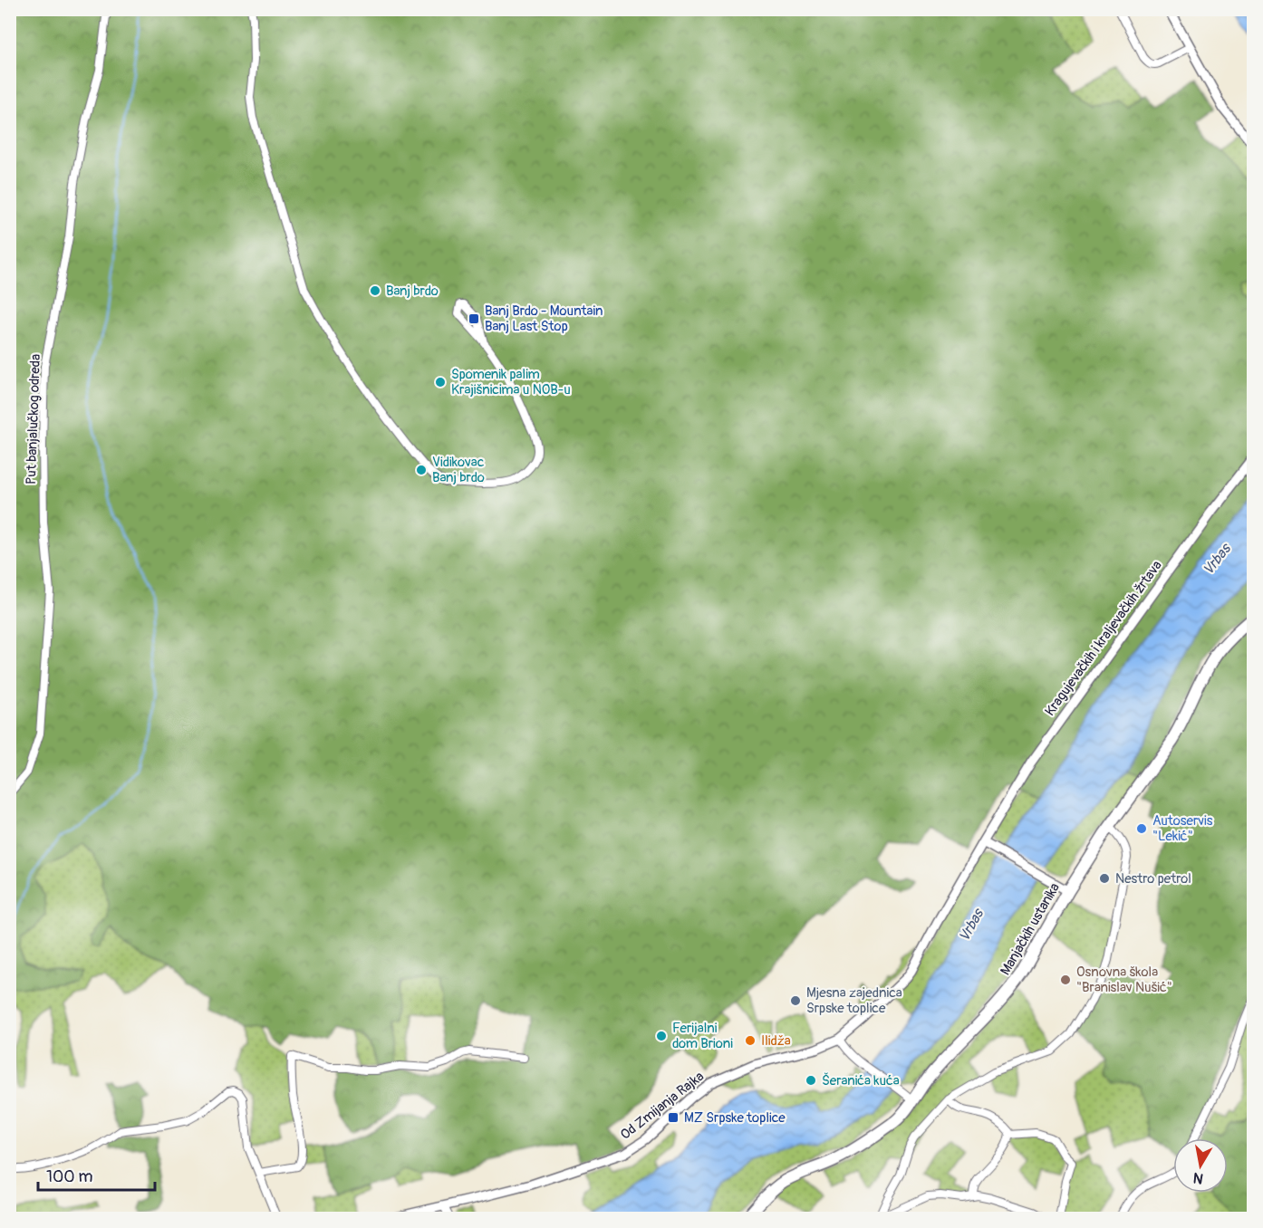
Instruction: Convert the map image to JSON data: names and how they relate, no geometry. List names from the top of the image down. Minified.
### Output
{"streets":{"main road":["Manjačkih ustanika"],"street":["Put banjalučkog odreda","Kragujevačkih i kraljevačkih žrtava","Od Zmijanja Rajka"]},"crossings":[["Kragujevačkih i kraljevačkih žrtava","Od Zmijanja Rajka"]],"water":["Vrbas"],"places":{"other":["Banj brdo","Spomenik palim Krajišnicima u NOB-u","Vidikovac Banj brdo","Autoservis \"Lekić\"","Nestro petrol","Osnovna škola \"Branislav Nušić\"","Mjesna zajednica Srpske toplice","Ferijalni dom Brioni","Ilidža","Šeranića kuća"],"transit":["Banj Brdo - Mountain Banj Last Stop","MZ Srpske toplice"]},"scale_bar":"100 m","north":"bottom"}
